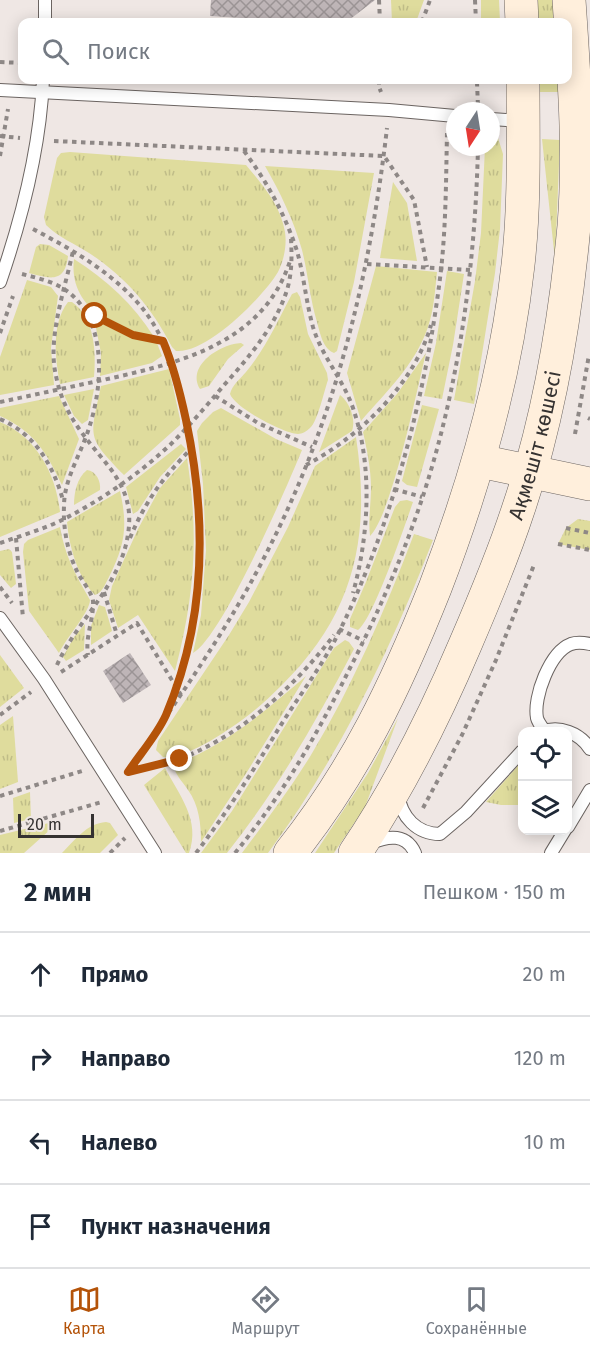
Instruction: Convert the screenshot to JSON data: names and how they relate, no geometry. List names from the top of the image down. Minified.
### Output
{"streets":{"street":["Ақмешіт көшесі"]},"scale_bar":"20 m","north":"bottom","page":{"search":"Поиск","scale":"20 m","heading":["2 мин","Пешком · 150 m"],"list":[["Прямо","20 m"],["Направо","120 m"],["Налево","10 m"],"Пункт назначения"],"nav":["Карта","Маршрут","Сохранённые"]}}
